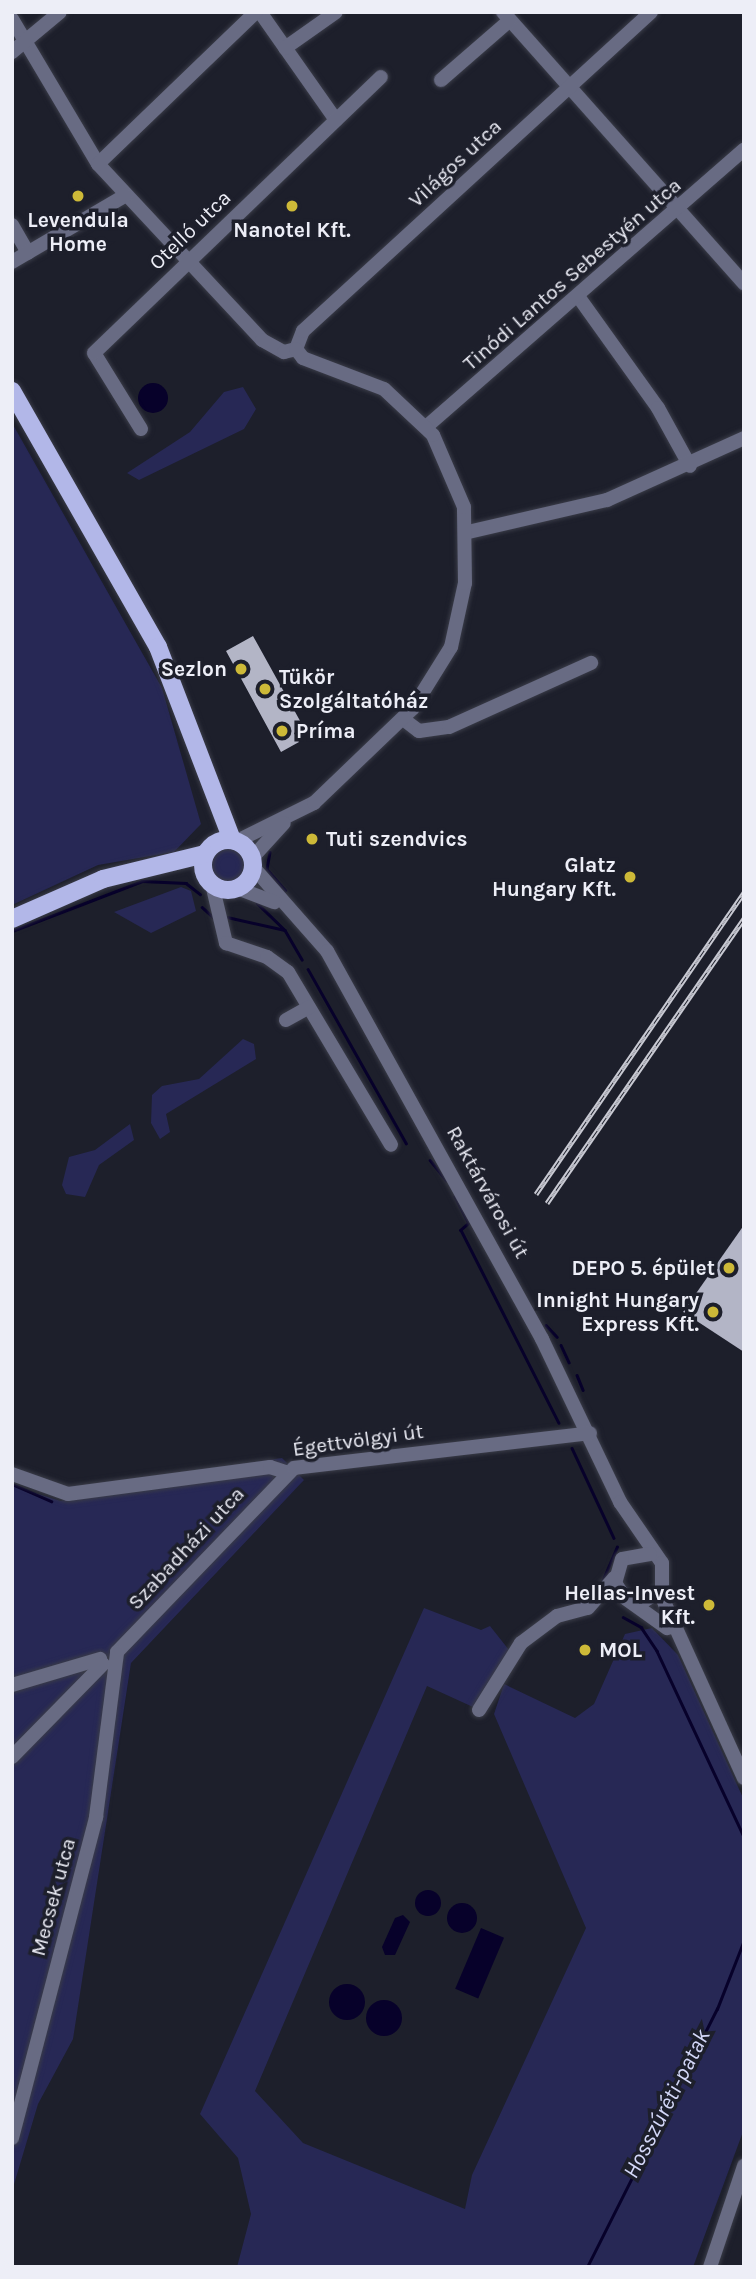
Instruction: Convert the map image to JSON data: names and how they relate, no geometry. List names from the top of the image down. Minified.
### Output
{"streets":{"main road":["Raktárvárosi út"],"street":["Világos utca","Otelló utca","Tinódi Lantos Sebestyén utca","Égettvölgyi út","Szabadházi utca","Mecsek utca"]},"crossings":[["Raktárvárosi út","Égettvölgyi út"],["Égettvölgyi út","Szabadházi utca"],["Szabadházi utca","Mecsek utca"]],"water":["Hosszúréti-patak"],"places":["Levendula Home","Nanotel Kft.","Sezlon","Tükör Szolgáltatóház","Príma","Tuti szendvics","Glatz Hungary Kft.","DEPO 5. épület","Innight Hungary Express Kft.","Hellas-Invest Kft.","MOL"]}
